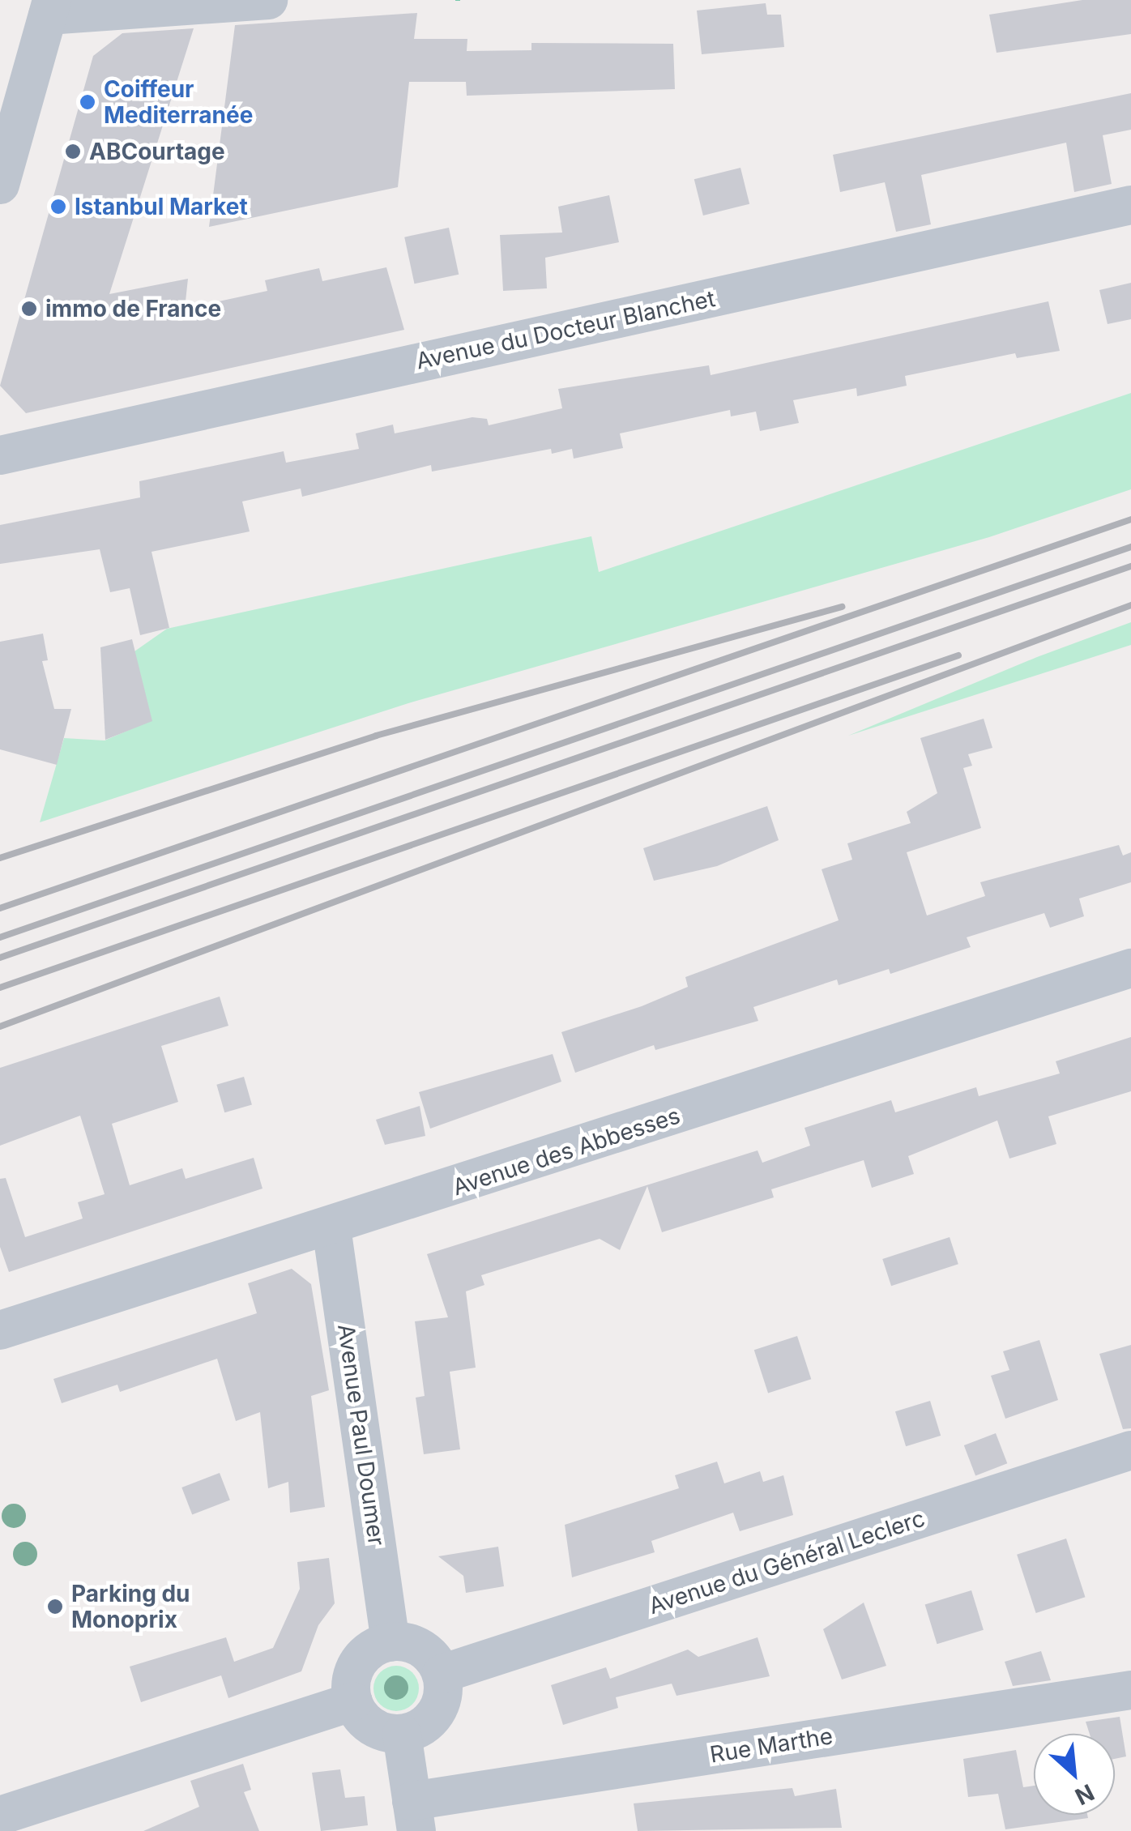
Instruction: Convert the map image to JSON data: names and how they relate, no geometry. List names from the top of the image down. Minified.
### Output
{"streets":{"street":["Avenue du Docteur Blanchet","Avenue des Abbesses","Avenue Paul Doumer","Avenue du Général Leclerc","Rue Marthe"]},"crossings":[["Avenue des Abbesses","Avenue Paul Doumer"],["Avenue Paul Doumer","Avenue du Général Leclerc"]],"places":["Coiffeur Mediterranée","ABCourtage","Istanbul Market","immo de France","Parking du Monoprix"],"north":"bottom right"}
